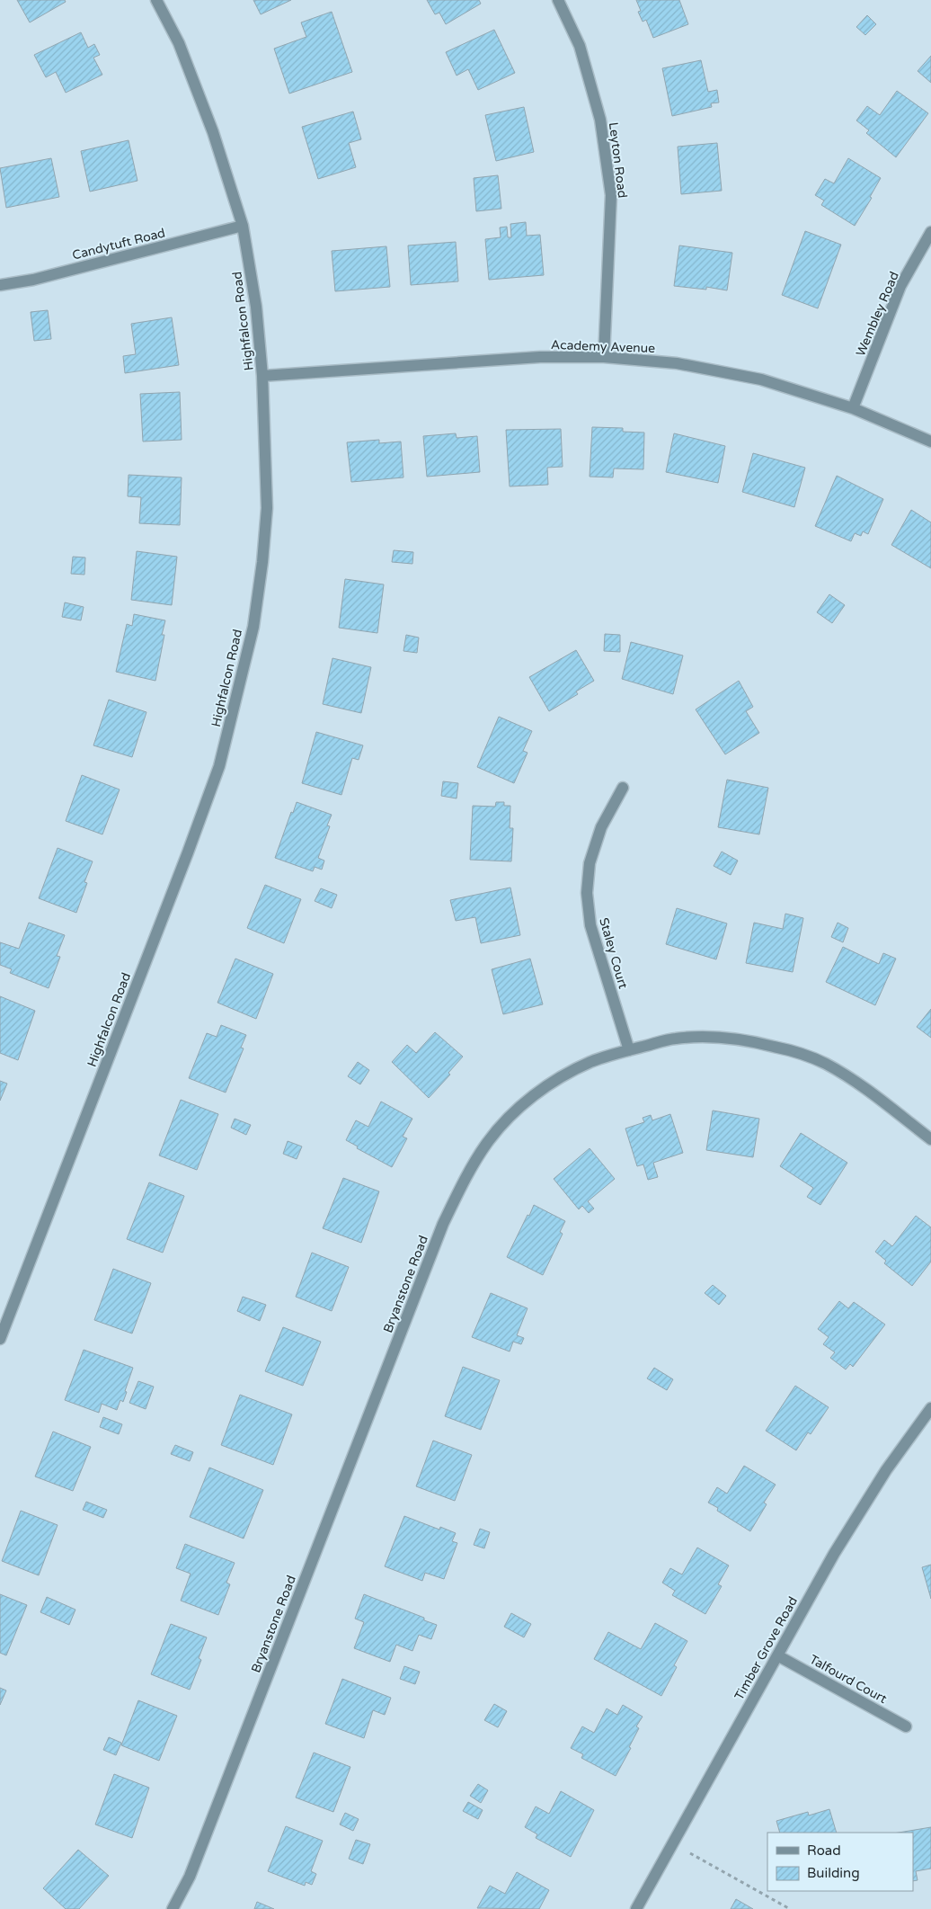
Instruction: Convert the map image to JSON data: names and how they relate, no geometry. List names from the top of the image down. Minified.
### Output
{"streets":{"street":["Leyton Road","Candytuft Road","Wembley Road","Highfalcon Road","Academy Avenue","Staley Court","Bryanstone Road","Timber Grove Road","Talfourd Court"]},"crossings":[["Leyton Road","Academy Avenue"],["Candytuft Road","Highfalcon Road"],["Wembley Road","Academy Avenue"],["Highfalcon Road","Academy Avenue"],["Staley Court","Bryanstone Road"],["Timber Grove Road","Talfourd Court"]],"legend":["Road","Building"]}
